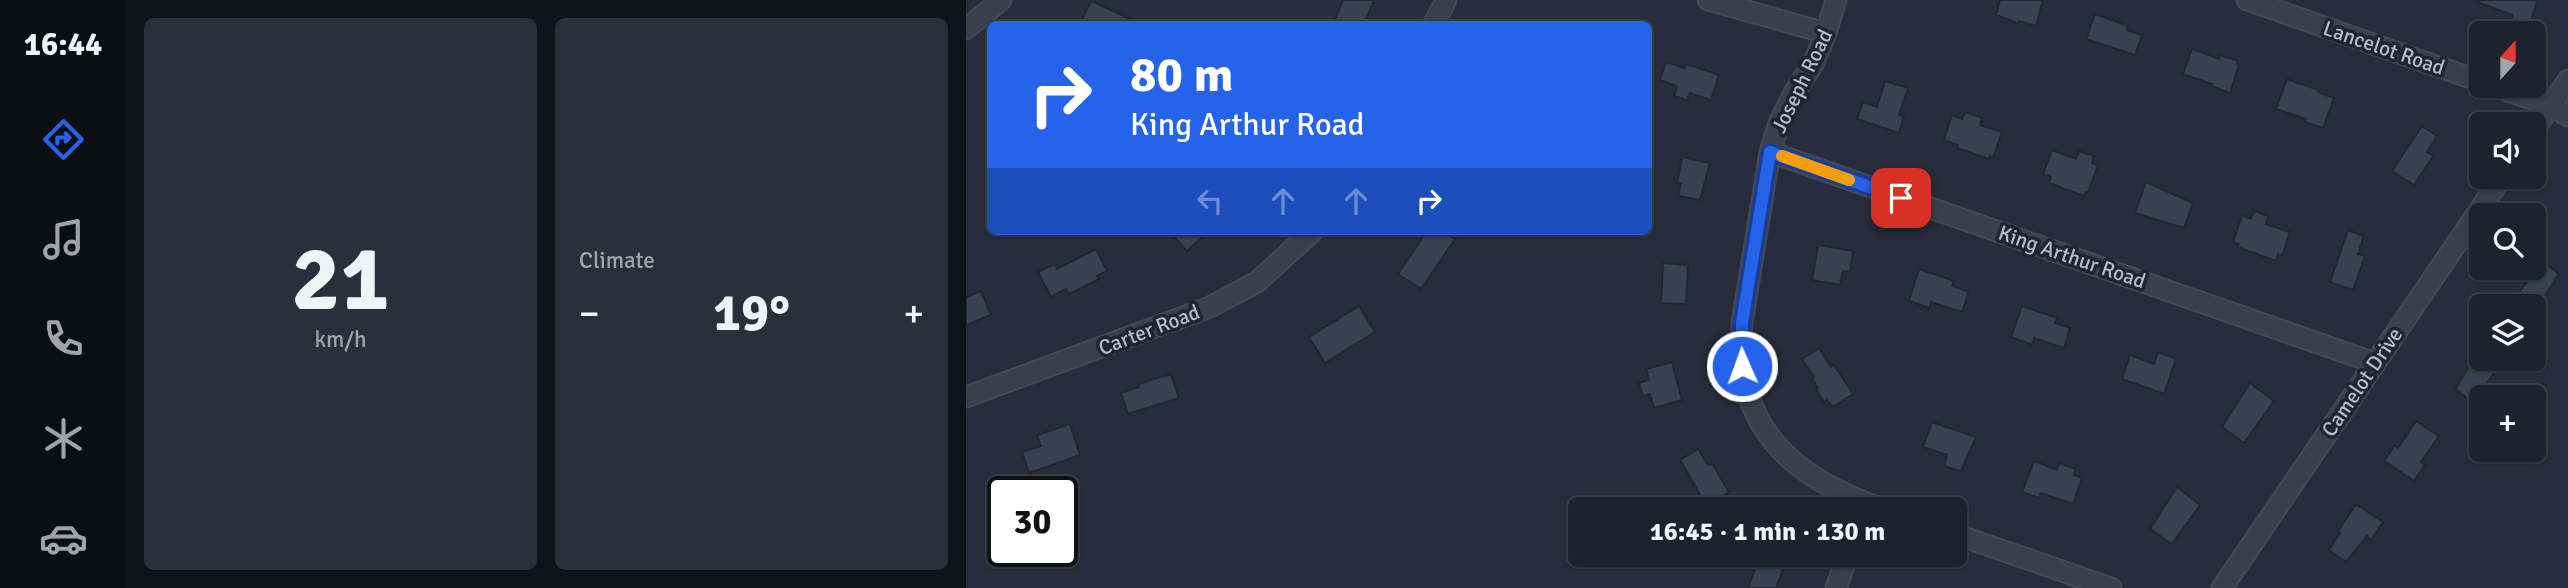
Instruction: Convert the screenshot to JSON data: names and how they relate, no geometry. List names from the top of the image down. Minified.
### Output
{"streets":{"street":["Lancelot Road","Joseph Road","King Arthur Road","Carter Road","Camelot Drive"]},"crossings":[["Joseph Road","King Arthur Road"],["King Arthur Road","Camelot Drive"]],"north":"top","page":{"tabs":"16:44","tile":[["21","km/h"],"Climate"],"map_buttons":"+","turn":["80 m","King Arthur Road"],"heat":["−","19°","+"],"limit":"30","trip":"16:45 · 1 min · 130 m"}}
